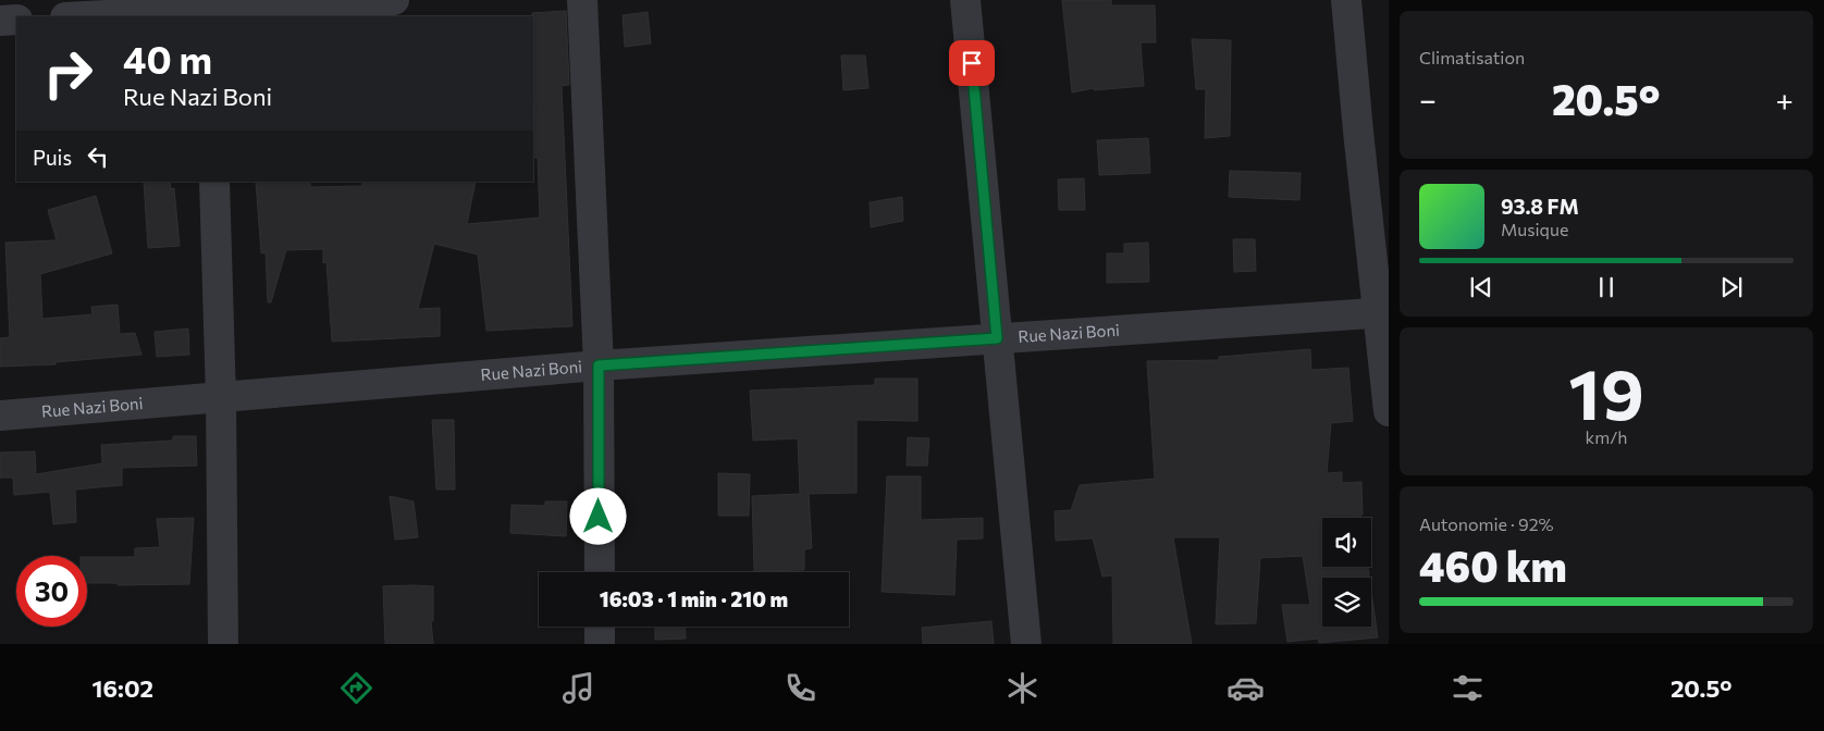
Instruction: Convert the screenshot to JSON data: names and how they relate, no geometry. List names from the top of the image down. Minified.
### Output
{"streets":{"street":["Rue Nazi Boni"]},"page":{"tile":["Climatisation",["19","km/h"],["Autonomie · 92%","460 km"]],"turn":["40 m","Rue Nazi Boni"],"heat":["−","20.5°","+"],"then":"Puis","song":["93.8 FM","Musique"],"limit":"30","trip":"16:03 · 1 min · 210 m","tabs":["16:02","20.5°"]}}
